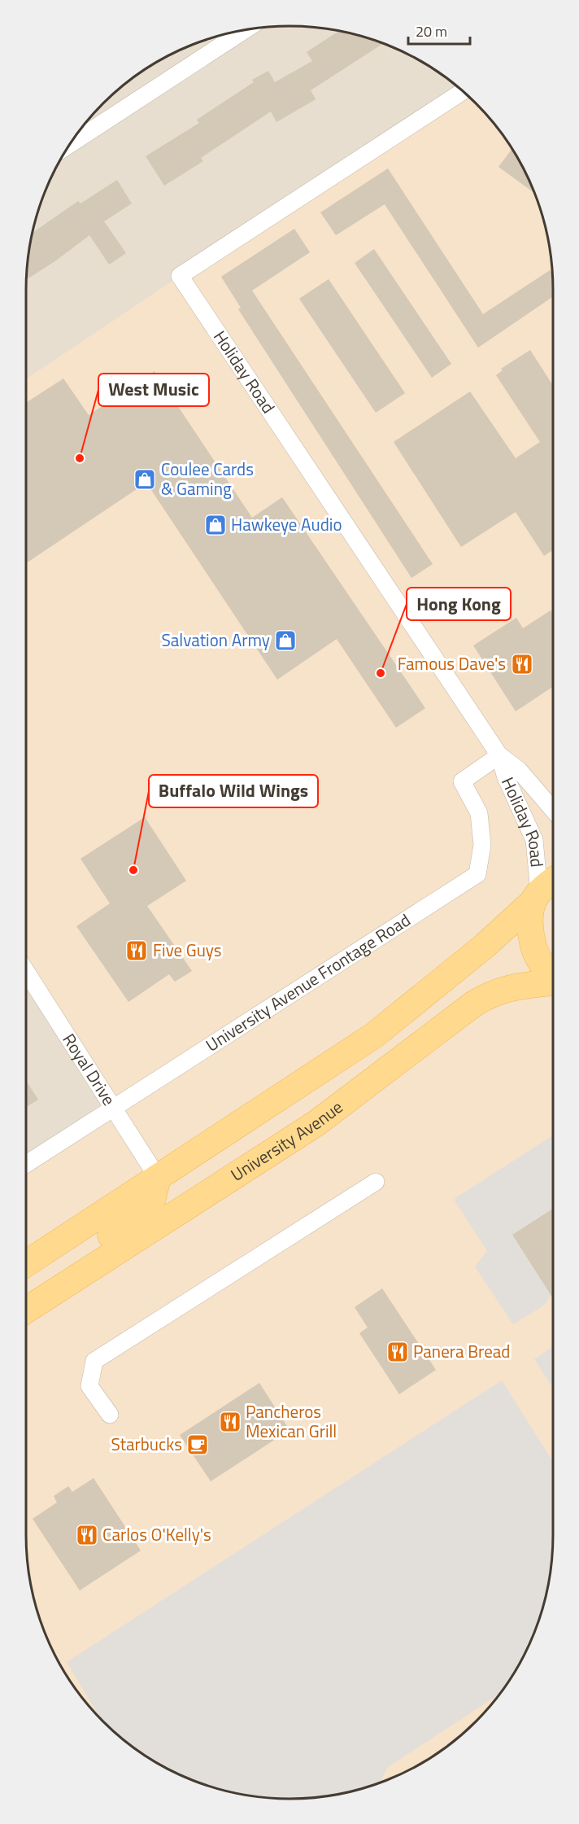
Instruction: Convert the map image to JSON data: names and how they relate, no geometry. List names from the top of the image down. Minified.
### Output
{"streets":{"main road":["University Avenue"],"street":["Holiday Road","University Avenue Frontage Road","Royal Drive"]},"crossings":[["Holiday Road","University Avenue Frontage Road"],["University Avenue Frontage Road","Royal Drive"]],"places":{"other":["West Music","Hong Kong","Buffalo Wild Wings"],"shop":["Coulee Cards & Gaming","Hawkeye Audio","Salvation Army"],"restaurant":["Famous Dave's","Five Guys","Panera Bread","Pancheros Mexican Grill","Carlos O'Kelly's"],"cafe":["Starbucks"]},"scale_bar":"20 m"}
